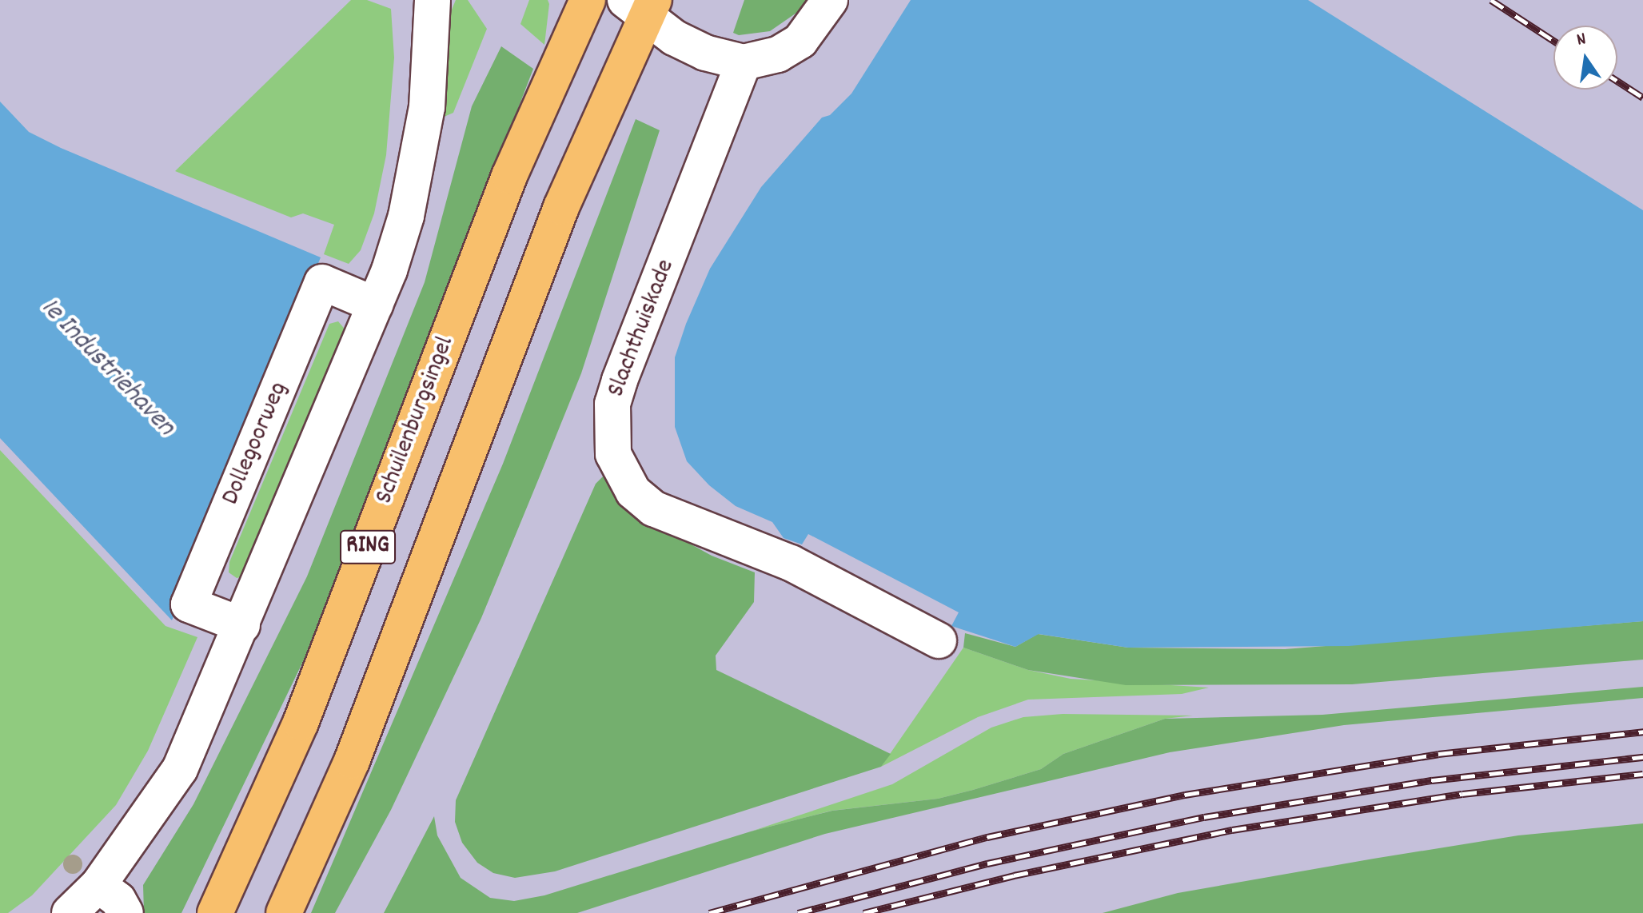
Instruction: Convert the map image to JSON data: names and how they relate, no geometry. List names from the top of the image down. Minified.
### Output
{"streets":{"main road":["Schuilenburgsingel","RING"],"street":["Slachthuiskade","Dollegoorweg"]},"water":["1e Industriehaven"],"north":"top"}
